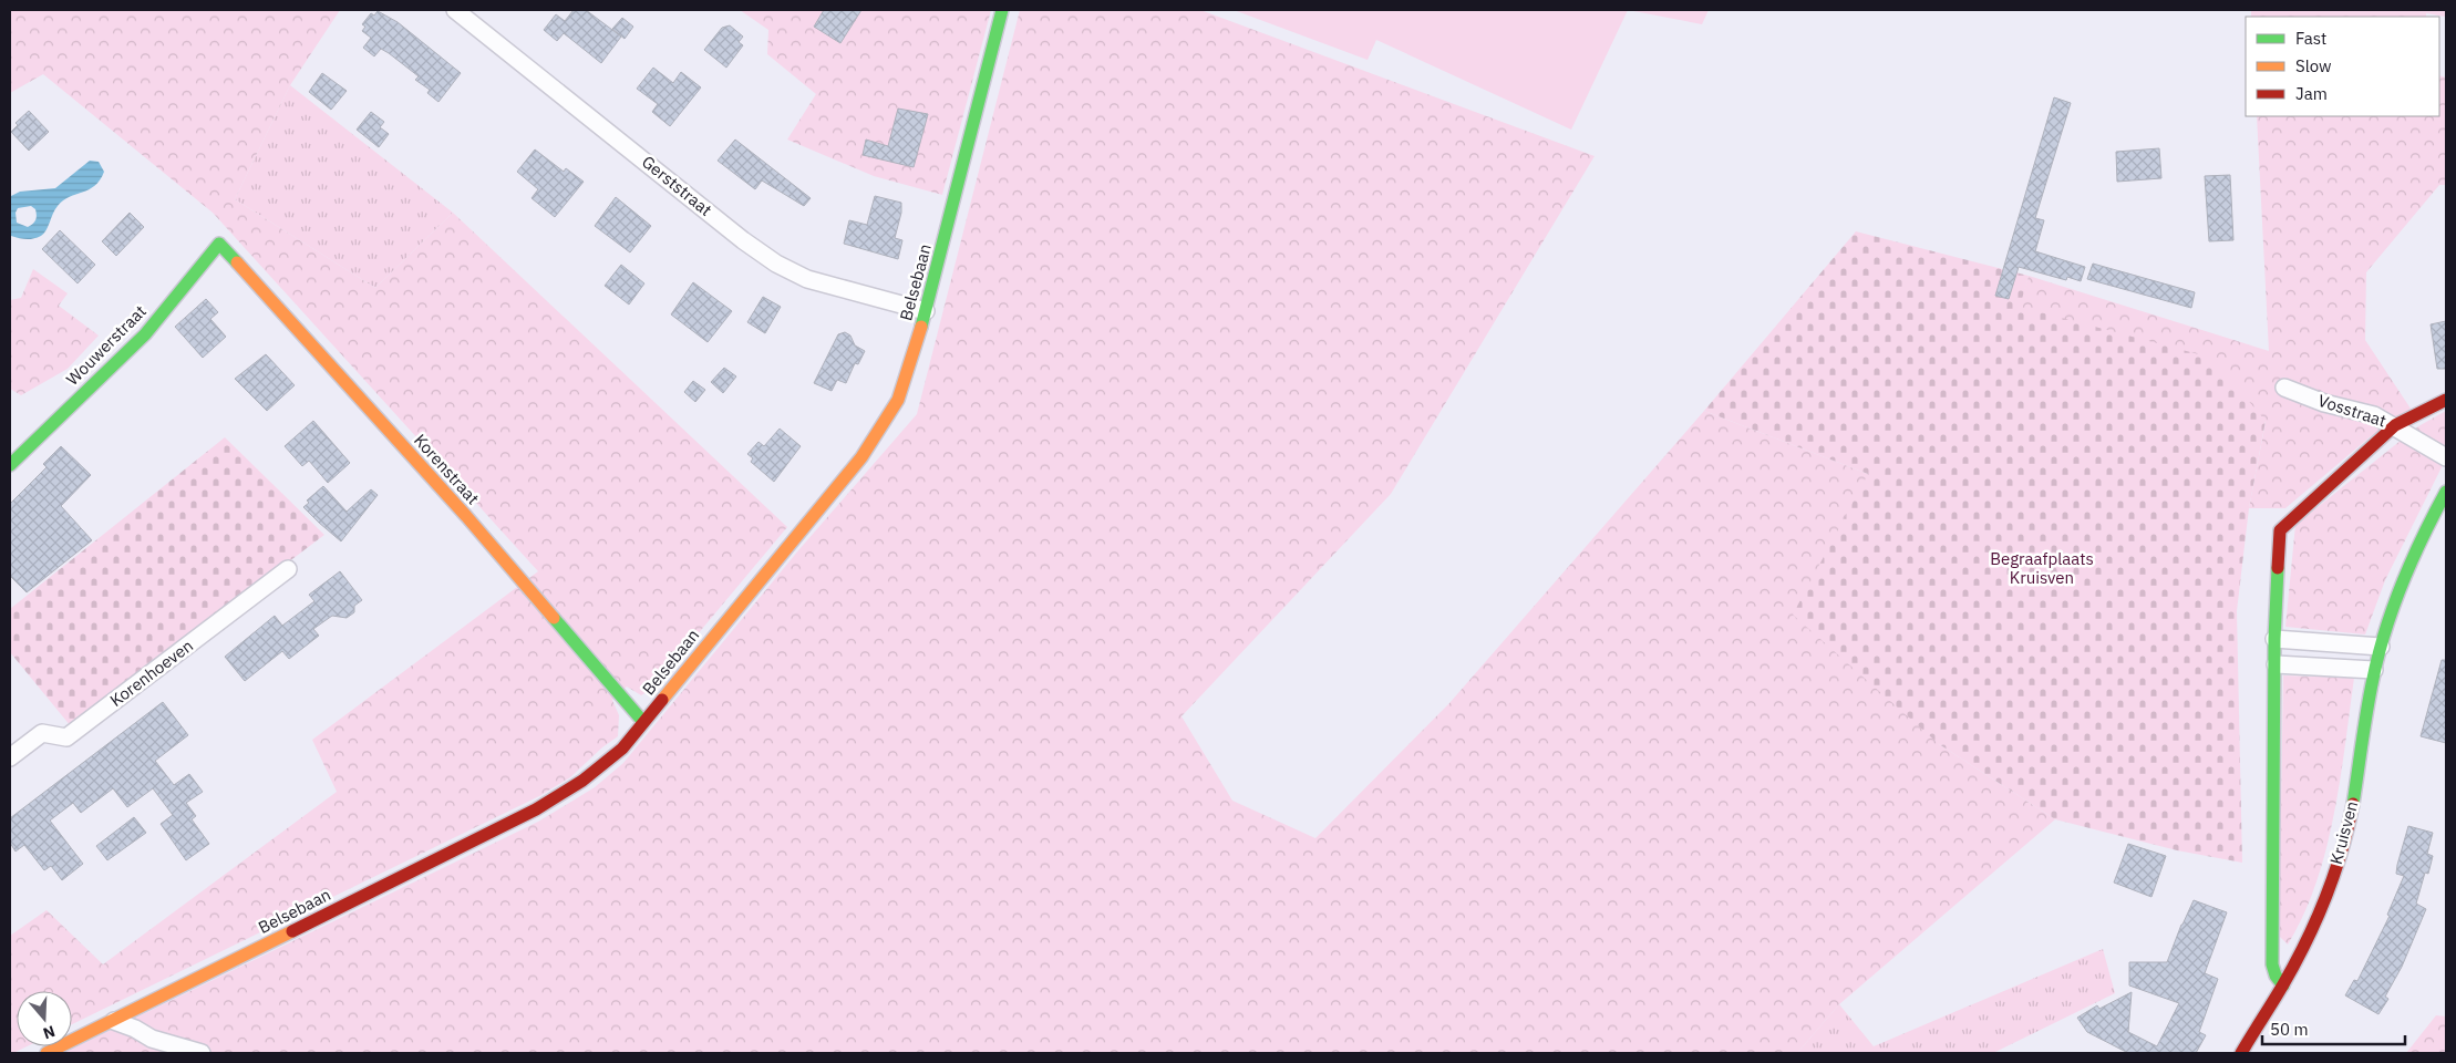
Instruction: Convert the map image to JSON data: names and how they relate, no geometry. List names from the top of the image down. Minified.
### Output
{"streets":{"street":["Gerststraat","Belsebaan","Wouwerstraat","Vosstraat","Korenstraat","Korenhoeven","Kruisven"]},"crossings":[["Gerststraat","Belsebaan"],["Belsebaan","Korenstraat"],["Wouwerstraat","Korenstraat"]],"parks":["Begraafplaats Kruisven"],"legend":["Fast","Slow","Jam"],"scale_bar":"50 m","north":"bottom"}
